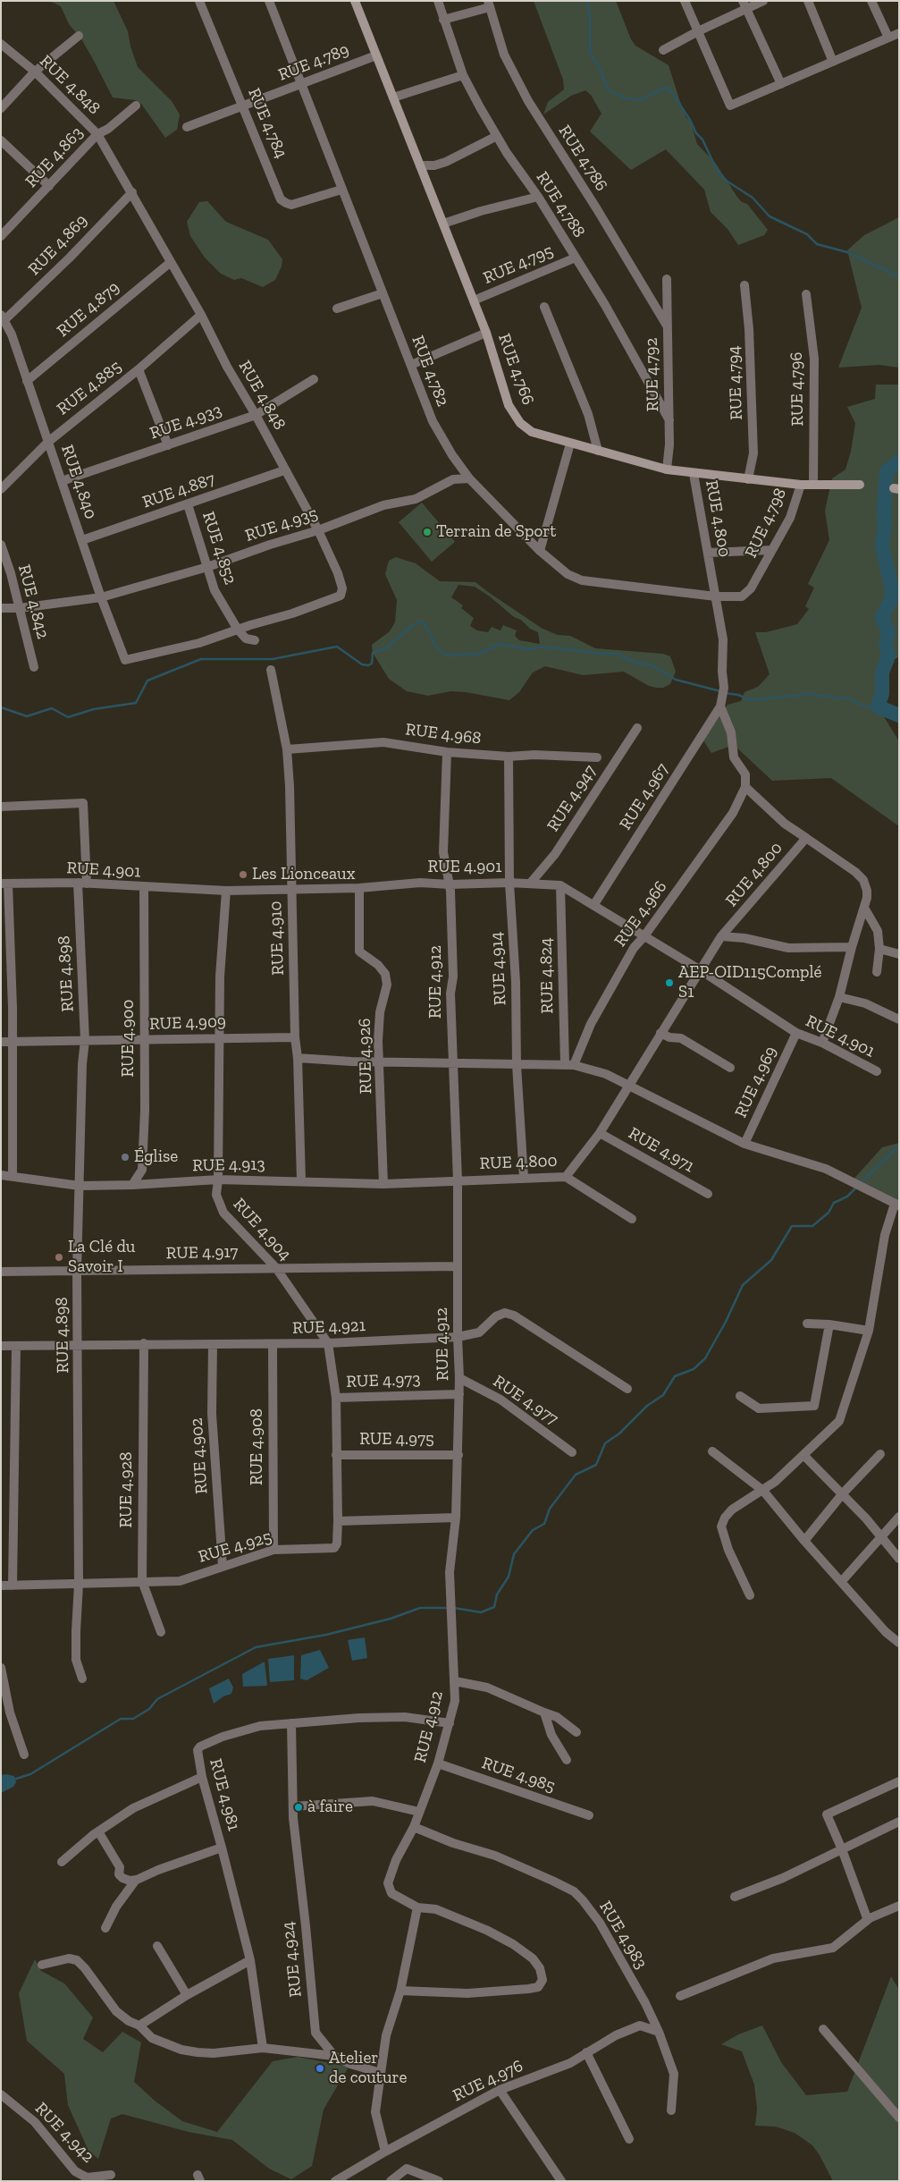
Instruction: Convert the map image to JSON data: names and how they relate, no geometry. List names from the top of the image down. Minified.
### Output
{"streets":{"street":["RUE 4.789","RUE 4.848","RUE 4.784","RUE 4.863","RUE 4.786","RUE 4.788","RUE 4.869","RUE 4.795","RUE 4.879","RUE 4.766","RUE 4.782","RUE 4.792","RUE 4.794","RUE 4.885","RUE 4.796","RUE 4.933","RUE 4.840","RUE 4.887","RUE 4.800","RUE 4.798","RUE 4.935","RUE 4.852","RUE 4.842","RUE 4.968","RUE 4.967","RUE 4.947","RUE 4.901","RUE 4.966","RUE 4.910","RUE 4.914","RUE 4.898","RUE 4.824","RUE 4.912","RUE 4.909","RUE 4.900","RUE 4.926","RUE 4.969","RUE 4.971","RUE 4.913","RUE 4.904","RUE 4.917","RUE 4.921","RUE 4.973","RUE 4.977","RUE 4.975","RUE 4.908","RUE 4.902","RUE 4.928","RUE 4.925","RUE 4.985","RUE 4.981","RUE 4.983","RUE 4.924","RUE 4.976","RUE 4.942"]},"crossings":[["RUE 4.789","RUE 4.784"],["RUE 4.789","RUE 4.766"],["RUE 4.789","RUE 4.782"],["RUE 4.848","RUE 4.863"],["RUE 4.848","RUE 4.869"],["RUE 4.848","RUE 4.879"],["RUE 4.848","RUE 4.885"],["RUE 4.848","RUE 4.933"],["RUE 4.848","RUE 4.840"],["RUE 4.848","RUE 4.887"],["RUE 4.848","RUE 4.935"],["RUE 4.848","RUE 4.852"],["RUE 4.784","RUE 4.782"],["RUE 4.786","RUE 4.792"],["RUE 4.788","RUE 4.795"],["RUE 4.788","RUE 4.792"],["RUE 4.869","RUE 4.840"],["RUE 4.795","RUE 4.766"],["RUE 4.879","RUE 4.840"],["RUE 4.766","RUE 4.792"],["RUE 4.766","RUE 4.794"],["RUE 4.766","RUE 4.796"],["RUE 4.766","RUE 4.800"],["RUE 4.766","RUE 4.798"],["RUE 4.782","RUE 4.800"],["RUE 4.782","RUE 4.798"],["RUE 4.782","RUE 4.935"],["RUE 4.885","RUE 4.840"],["RUE 4.933","RUE 4.840"],["RUE 4.840","RUE 4.887"],["RUE 4.840","RUE 4.935"],["RUE 4.887","RUE 4.852"],["RUE 4.800","RUE 4.798"],["RUE 4.800","RUE 4.967"],["RUE 4.800","RUE 4.901"],["RUE 4.800","RUE 4.966"],["RUE 4.800","RUE 4.914"],["RUE 4.800","RUE 4.912"],["RUE 4.800","RUE 4.971"],["RUE 4.800","RUE 4.913"],["RUE 4.935","RUE 4.852"],["RUE 4.935","RUE 4.842"],["RUE 4.968","RUE 4.910"],["RUE 4.968","RUE 4.914"],["RUE 4.968","RUE 4.912"],["RUE 4.967","RUE 4.901"],["RUE 4.947","RUE 4.901"],["RUE 4.901","RUE 4.966"],["RUE 4.901","RUE 4.910"],["RUE 4.901","RUE 4.914"],["RUE 4.901","RUE 4.898"],["RUE 4.901","RUE 4.824"],["RUE 4.901","RUE 4.912"],["RUE 4.901","RUE 4.900"],["RUE 4.901","RUE 4.926"],["RUE 4.901","RUE 4.969"],["RUE 4.901","RUE 4.904"],["RUE 4.966","RUE 4.824"],["RUE 4.910","RUE 4.909"],["RUE 4.910","RUE 4.913"],["RUE 4.898","RUE 4.909"],["RUE 4.898","RUE 4.913"],["RUE 4.898","RUE 4.917"],["RUE 4.898","RUE 4.921"],["RUE 4.898","RUE 4.925"],["RUE 4.912","RUE 4.913"],["RUE 4.912","RUE 4.917"],["RUE 4.912","RUE 4.921"],["RUE 4.912","RUE 4.973"],["RUE 4.912","RUE 4.977"],["RUE 4.912","RUE 4.975"],["RUE 4.912","RUE 4.985"],["RUE 4.912","RUE 4.981"],["RUE 4.912","RUE 4.983"],["RUE 4.909","RUE 4.900"],["RUE 4.909","RUE 4.904"],["RUE 4.900","RUE 4.913"],["RUE 4.926","RUE 4.913"],["RUE 4.913","RUE 4.904"],["RUE 4.904","RUE 4.917"],["RUE 4.904","RUE 4.921"],["RUE 4.904","RUE 4.973"],["RUE 4.904","RUE 4.975"],["RUE 4.904","RUE 4.925"],["RUE 4.921","RUE 4.908"],["RUE 4.921","RUE 4.902"],["RUE 4.921","RUE 4.928"],["RUE 4.908","RUE 4.925"],["RUE 4.902","RUE 4.925"],["RUE 4.928","RUE 4.925"],["RUE 4.981","RUE 4.924"],["RUE 4.983","RUE 4.976"]],"places":["Terrain de Sport","Les Lionceaux","AEP-OID115Complé S1","Église","La Clé du Savoir I","à faire","Atelier de couture"]}
